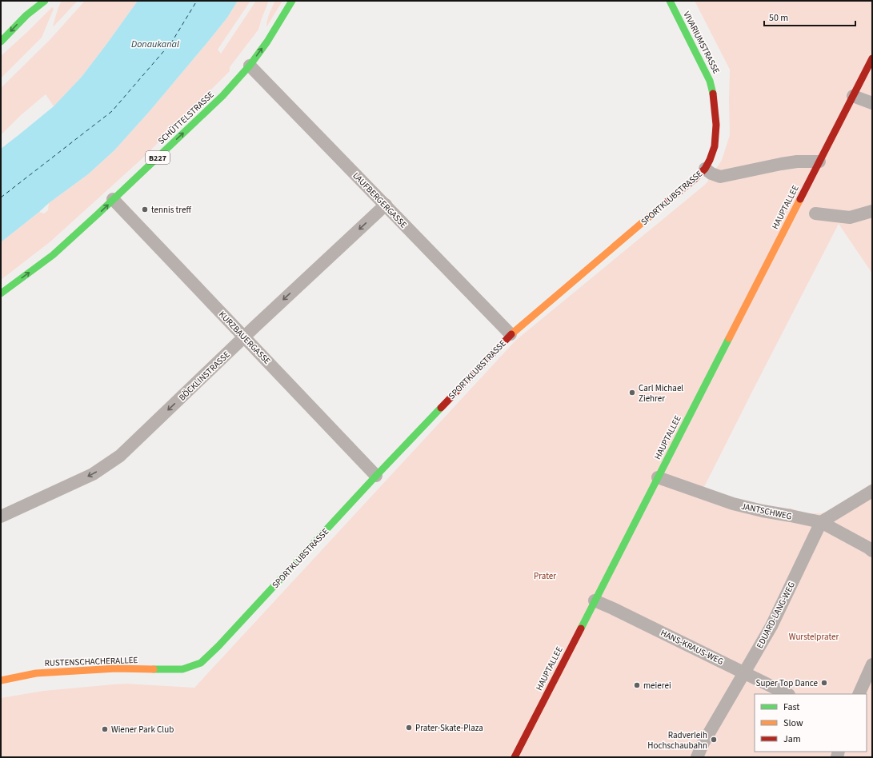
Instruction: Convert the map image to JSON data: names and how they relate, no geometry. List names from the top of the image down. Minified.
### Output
{"streets":{"street":["VIVARIUMSTRASSE","SCHÜTTELSTRASSE","B227","SPORTKLUBSTRASSE","LAUFBERGERGASSE","HAUPTALLEE","KURZBAUERGASSE","BÖCKLINSTRASSE","JANTSCHWEG","EDUARD-LANG-WEG","HANS-KRAUS-WEG","RUSTENSCHACHERALLEE"]},"crossings":[["VIVARIUMSTRASSE","SPORTKLUBSTRASSE"],["SCHÜTTELSTRASSE","LAUFBERGERGASSE"],["SCHÜTTELSTRASSE","KURZBAUERGASSE"],["SPORTKLUBSTRASSE","LAUFBERGERGASSE"],["SPORTKLUBSTRASSE","HAUPTALLEE"],["SPORTKLUBSTRASSE","KURZBAUERGASSE"],["SPORTKLUBSTRASSE","RUSTENSCHACHERALLEE"],["LAUFBERGERGASSE","BÖCKLINSTRASSE"],["HAUPTALLEE","JANTSCHWEG"],["HAUPTALLEE","HANS-KRAUS-WEG"],["KURZBAUERGASSE","BÖCKLINSTRASSE"],["JANTSCHWEG","EDUARD-LANG-WEG"],["EDUARD-LANG-WEG","HANS-KRAUS-WEG"]],"one_way":["SCHÜTTELSTRASSE","BÖCKLINSTRASSE"],"water":["Donaukanal"],"parks":["Prater","Wurstelprater"],"places":["tennis treff","Carl Michael Ziehrer","Super Top Dance","meierei","Prater-Skate-Plaza","Wiener Park Club","Radverleih Hochschaubahn"],"legend":["Fast","Slow","Jam"],"scale_bar":"50 m"}
